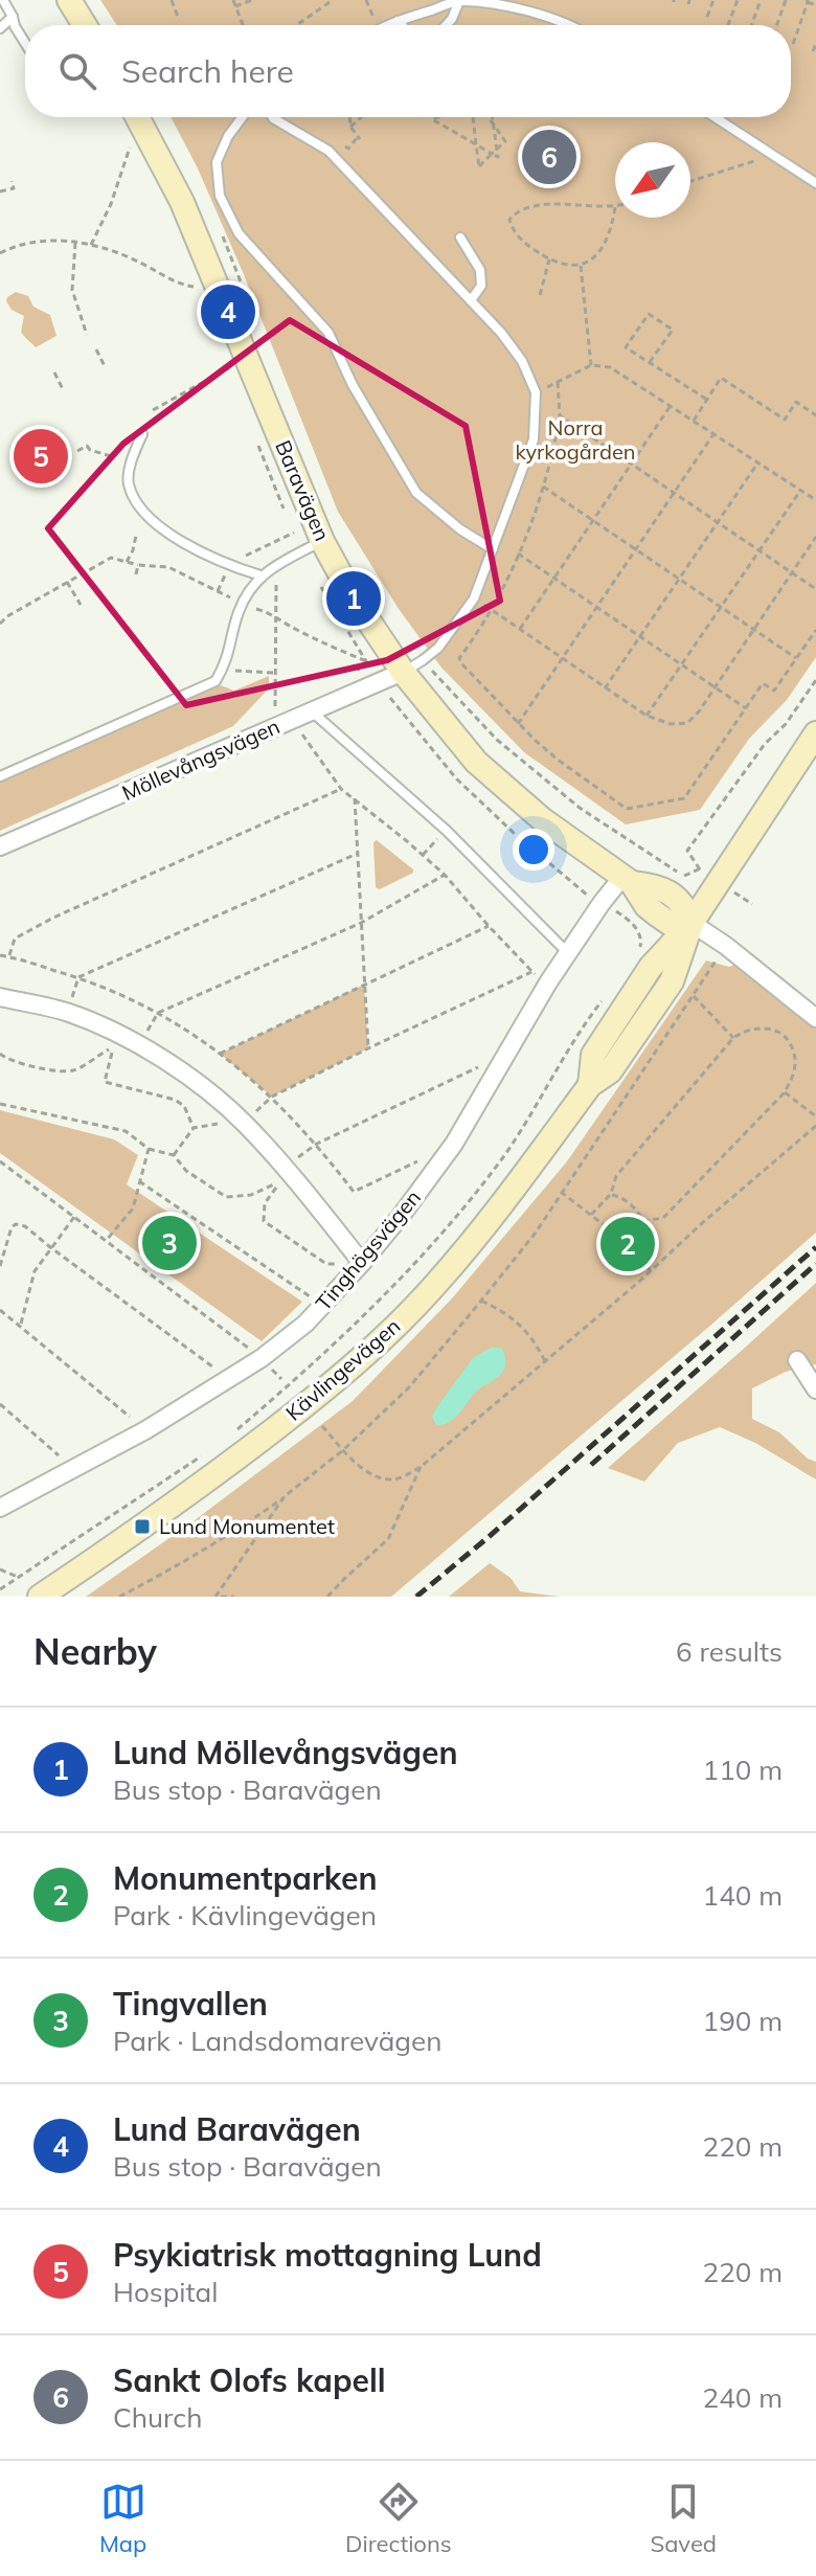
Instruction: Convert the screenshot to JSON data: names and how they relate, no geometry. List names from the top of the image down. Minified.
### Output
{"streets":{"main road":["Baravägen","Kävlingevägen"],"street":["Möllevångsvägen","Tinghögsvägen"]},"crossings":[["Baravägen","Möllevångsvägen"],["Baravägen","Tinghögsvägen"],["Baravägen","Kävlingevägen"]],"parks":["Norra kyrkogården"],"places":{"transit":["Lund Monumentet"]},"north":"bottom left","page":{"search":"Search here","pins":["6","4","5","1","3","2"],"heading":["Nearby","6 results"],"list":[{"mark":"1","name":"Lund Möllevångsvägen","note":"Bus stop · Baravägen","value":"110 m"},{"mark":"2","name":"Monumentparken","note":"Park · Kävlingevägen","value":"140 m"},{"mark":"3","name":"Tingvallen","note":"Park · Landsdomarevägen","value":"190 m"},{"mark":"4","name":"Lund Baravägen","note":"Bus stop · Baravägen","value":"220 m"},{"mark":"5","name":"Psykiatrisk mottagning Lund","note":"Hospital","value":"220 m"},{"mark":"6","name":"Sankt Olofs kapell","note":"Church","value":"240 m"}],"nav":["Map","Directions","Saved"]}}
